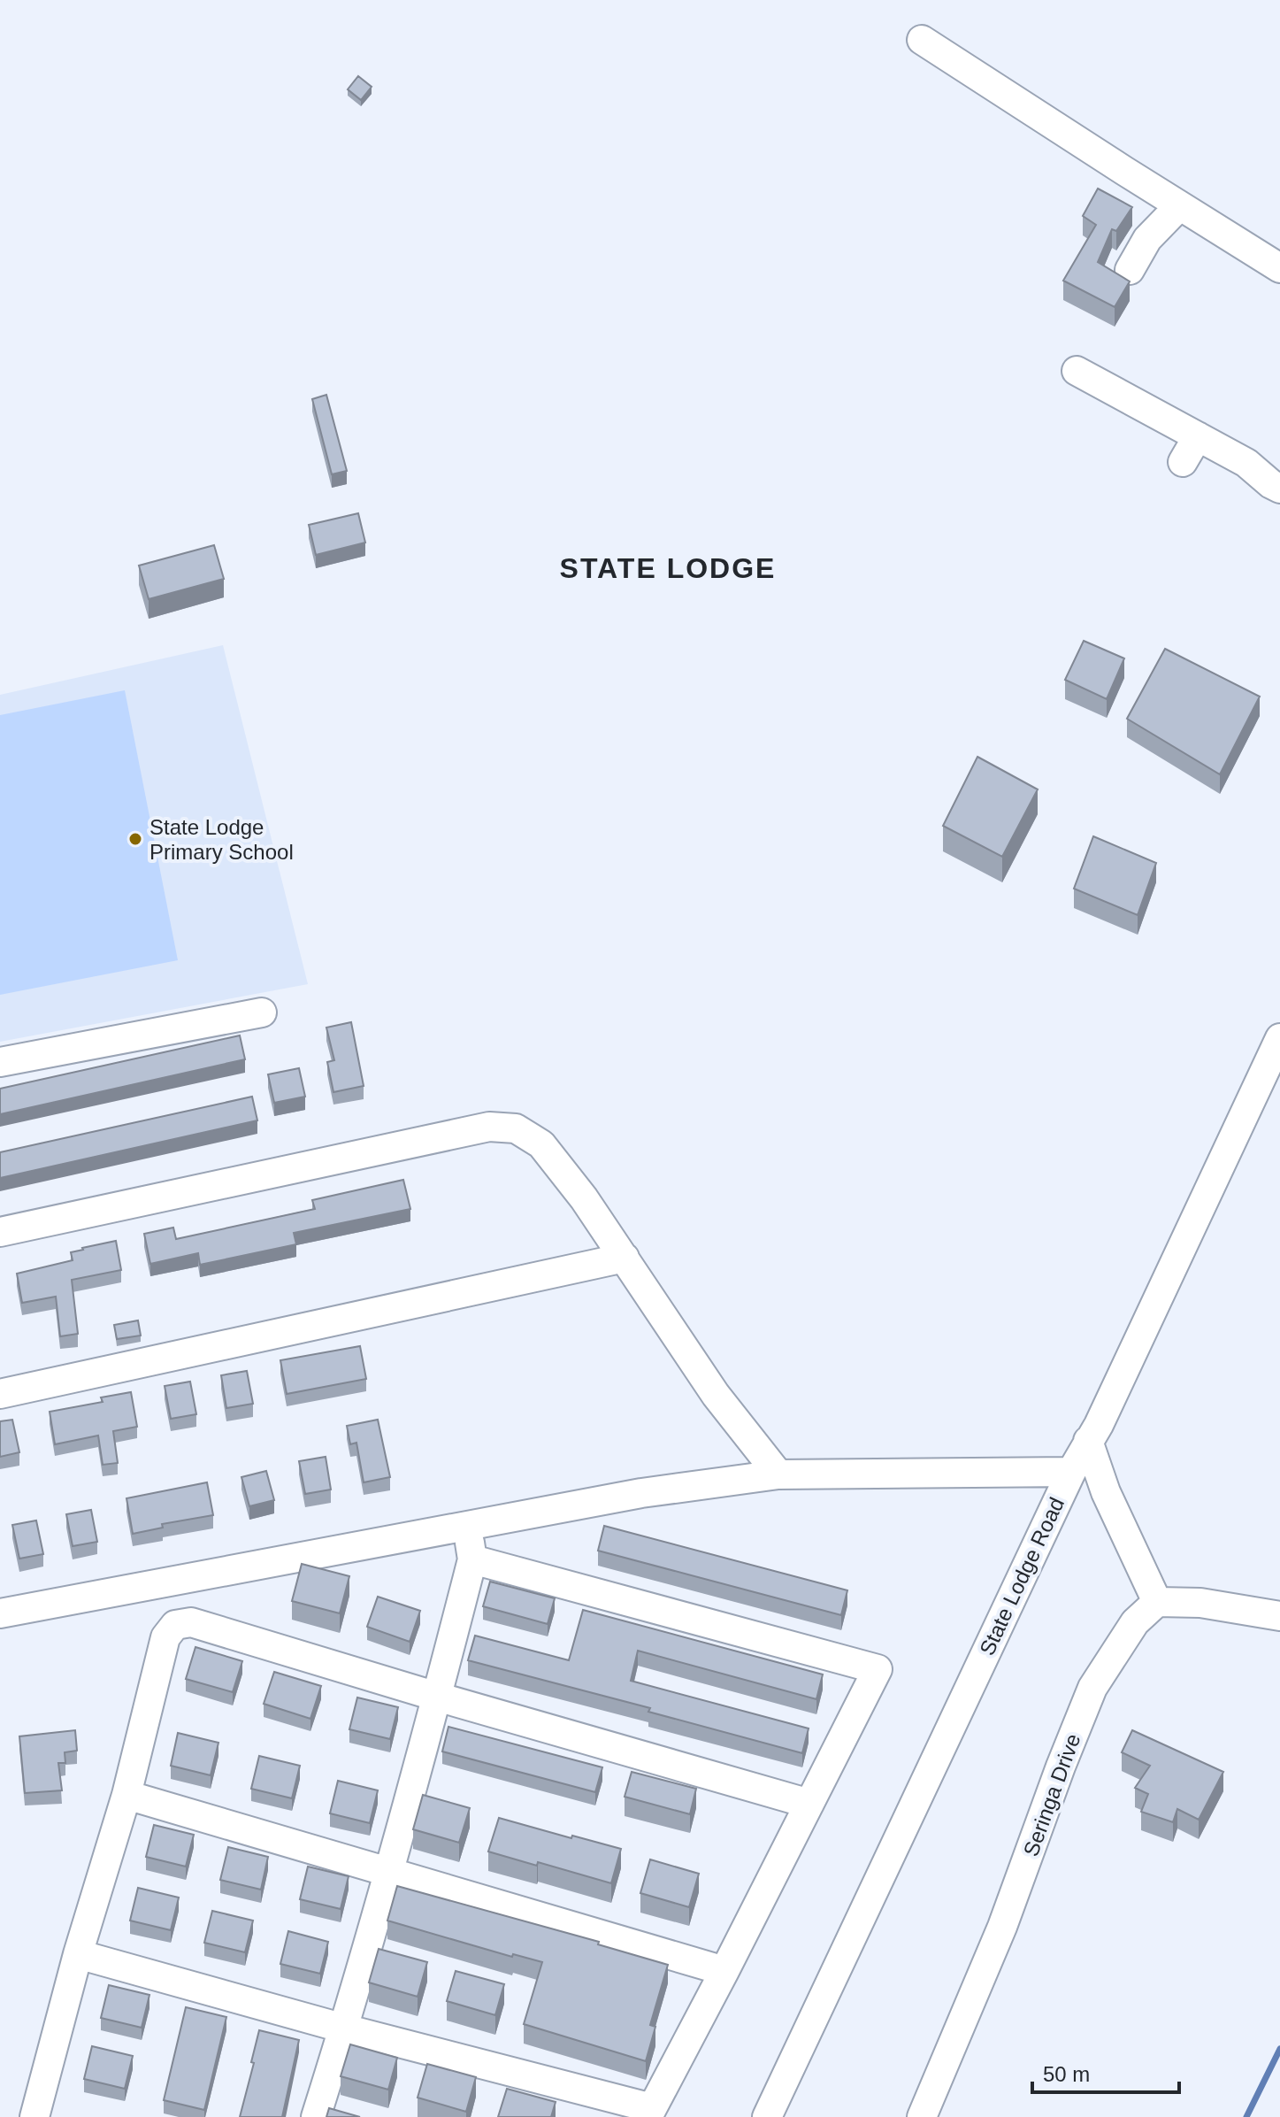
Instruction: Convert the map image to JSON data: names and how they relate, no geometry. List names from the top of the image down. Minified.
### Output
{"streets":{"street":["State Lodge Road","Seringa Drive"]},"districts":["STATE LODGE"],"places":["State Lodge Primary School"],"scale_bar":"50 m"}
